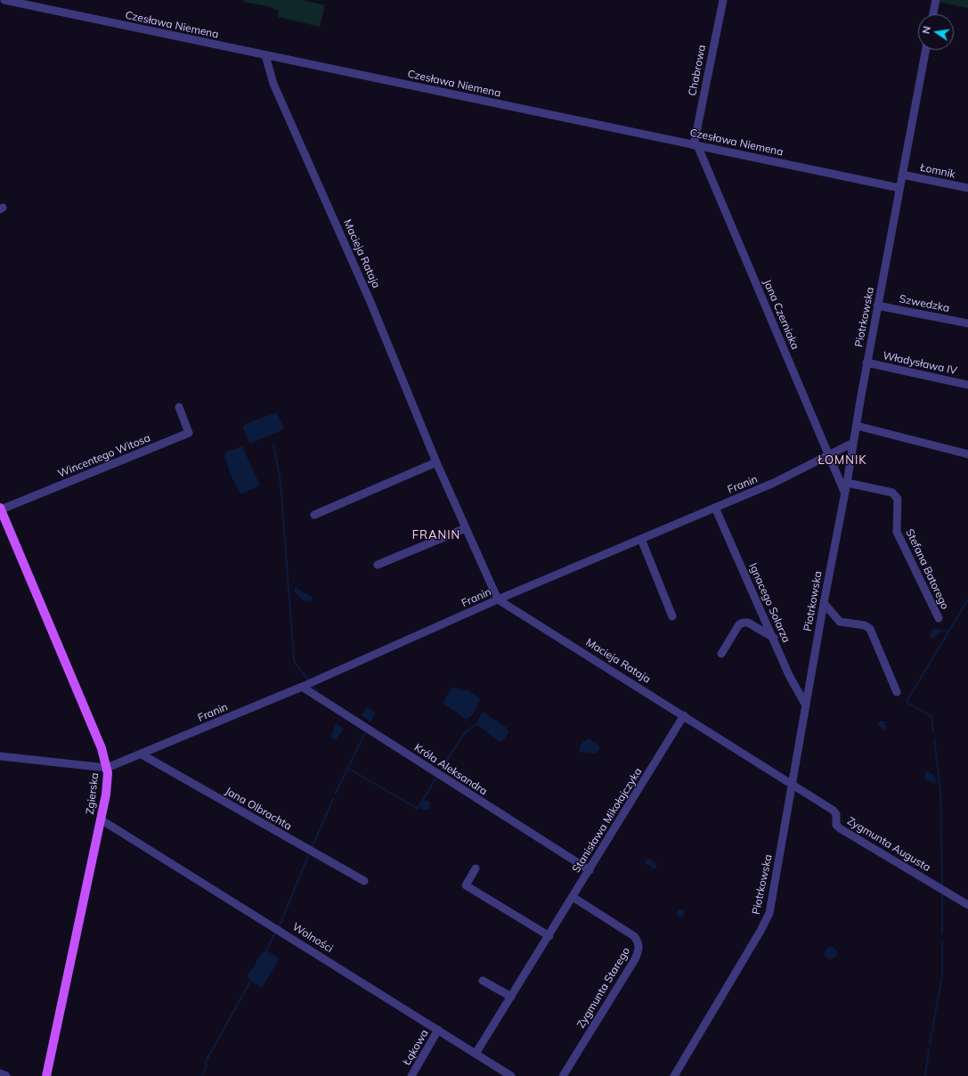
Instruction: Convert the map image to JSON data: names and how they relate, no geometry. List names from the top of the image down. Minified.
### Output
{"streets":{"main road":["Zgierska"],"street":["Czesława Niemena","Chabrowa","Łomnik","Macieja Rataja","Szwedzka","Jana Czerniaka","Piotrkowska","Władysława IV","Wincentego Witosa","Franin","Stefana Batorego","Ignacego Solarza","Króla Aleksandra","Jana Olbrachta","Stanisława Mikołajczyka","Zygmunta Augusta","Wolności","Zygmunta Starego","Łąkowa"]},"crossings":[["Czesława Niemena","Chabrowa"],["Czesława Niemena","Macieja Rataja"],["Czesława Niemena","Jana Czerniaka"],["Czesława Niemena","Piotrkowska"],["Chabrowa","Jana Czerniaka"],["Łomnik","Piotrkowska"],["Macieja Rataja","Piotrkowska"],["Macieja Rataja","Franin"],["Macieja Rataja","Stanisława Mikołajczyka"],["Macieja Rataja","Zygmunta Augusta"],["Szwedzka","Piotrkowska"],["Jana Czerniaka","Piotrkowska"],["Jana Czerniaka","Franin"],["Piotrkowska","Władysława IV"],["Piotrkowska","Franin"],["Piotrkowska","Stefana Batorego"],["Piotrkowska","Ignacego Solarza"],["Piotrkowska","Zygmunta Augusta"],["Wincentego Witosa","Zgierska"],["Franin","Ignacego Solarza"],["Franin","Króla Aleksandra"],["Franin","Zgierska"],["Franin","Jana Olbrachta"],["Króla Aleksandra","Stanisława Mikołajczyka"],["Zgierska","Wolności"],["Stanisława Mikołajczyka","Wolności"],["Stanisława Mikołajczyka","Zygmunta Starego"],["Wolności","Łąkowa"]],"districts":["ŁOMNIK","FRANIN"],"north":"left"}
